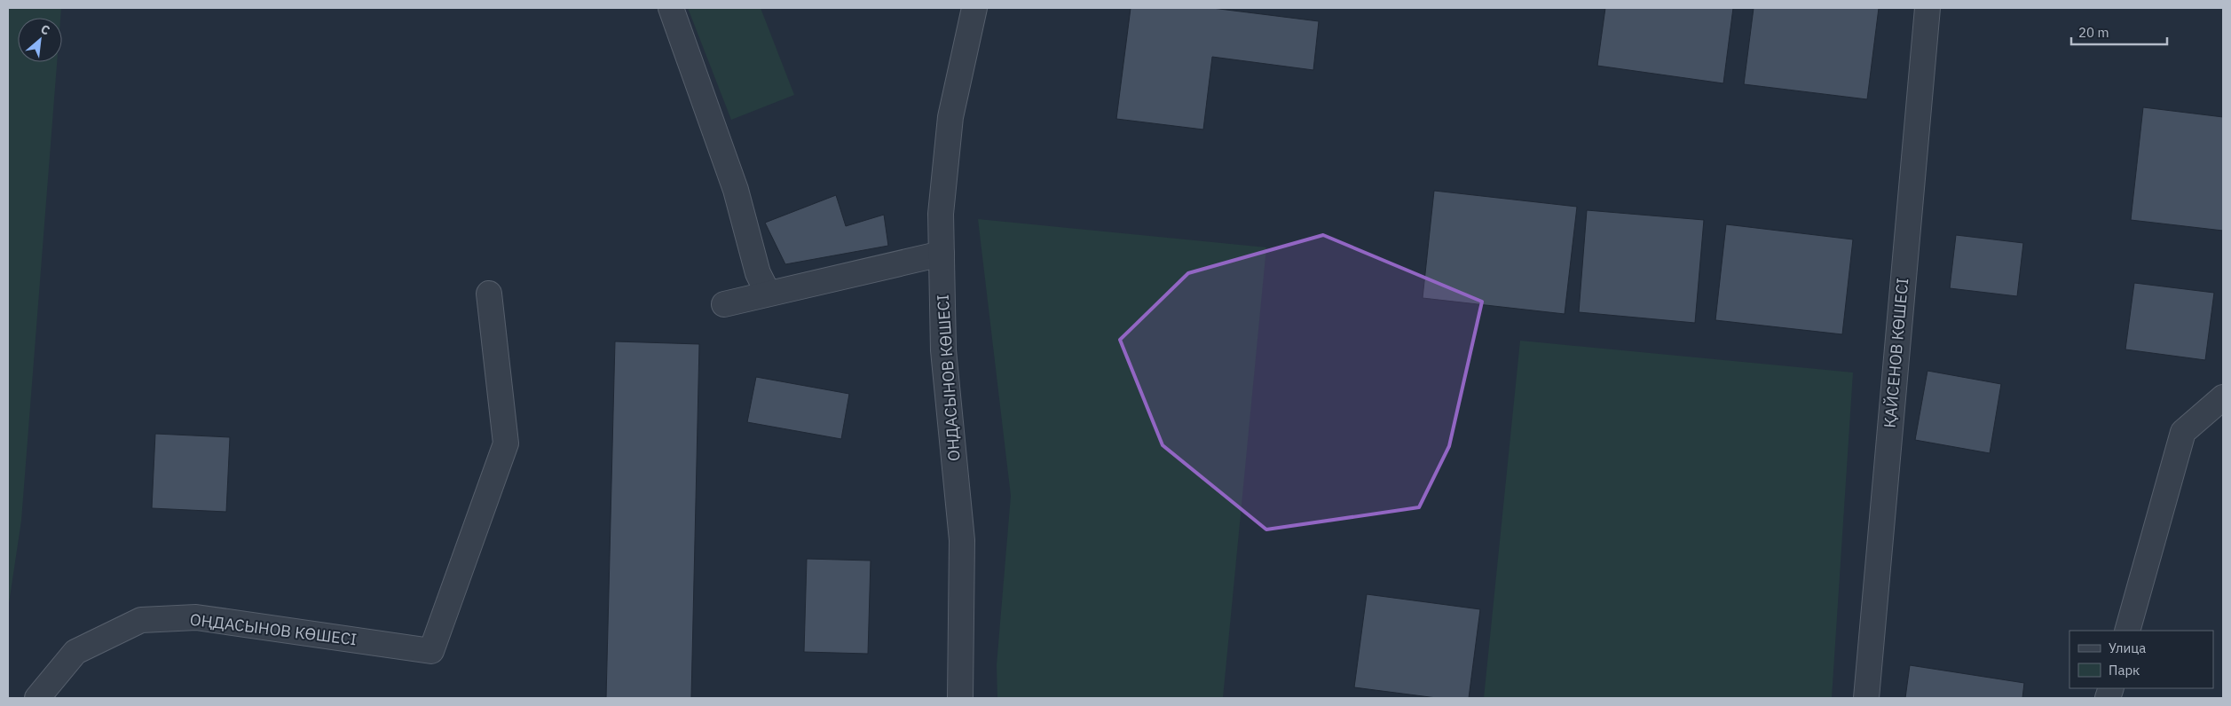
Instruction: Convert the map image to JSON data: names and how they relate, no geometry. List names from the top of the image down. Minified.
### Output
{"streets":{"street":["ҚАЙСЕНОВ КӨШЕСІ","ОНДАСЫНОВ КӨШЕСІ","ОҢДАСЫНОВ КӨШЕСІ"]},"legend":["Улица","Парк"],"scale_bar":"20 m","north":"top right"}
